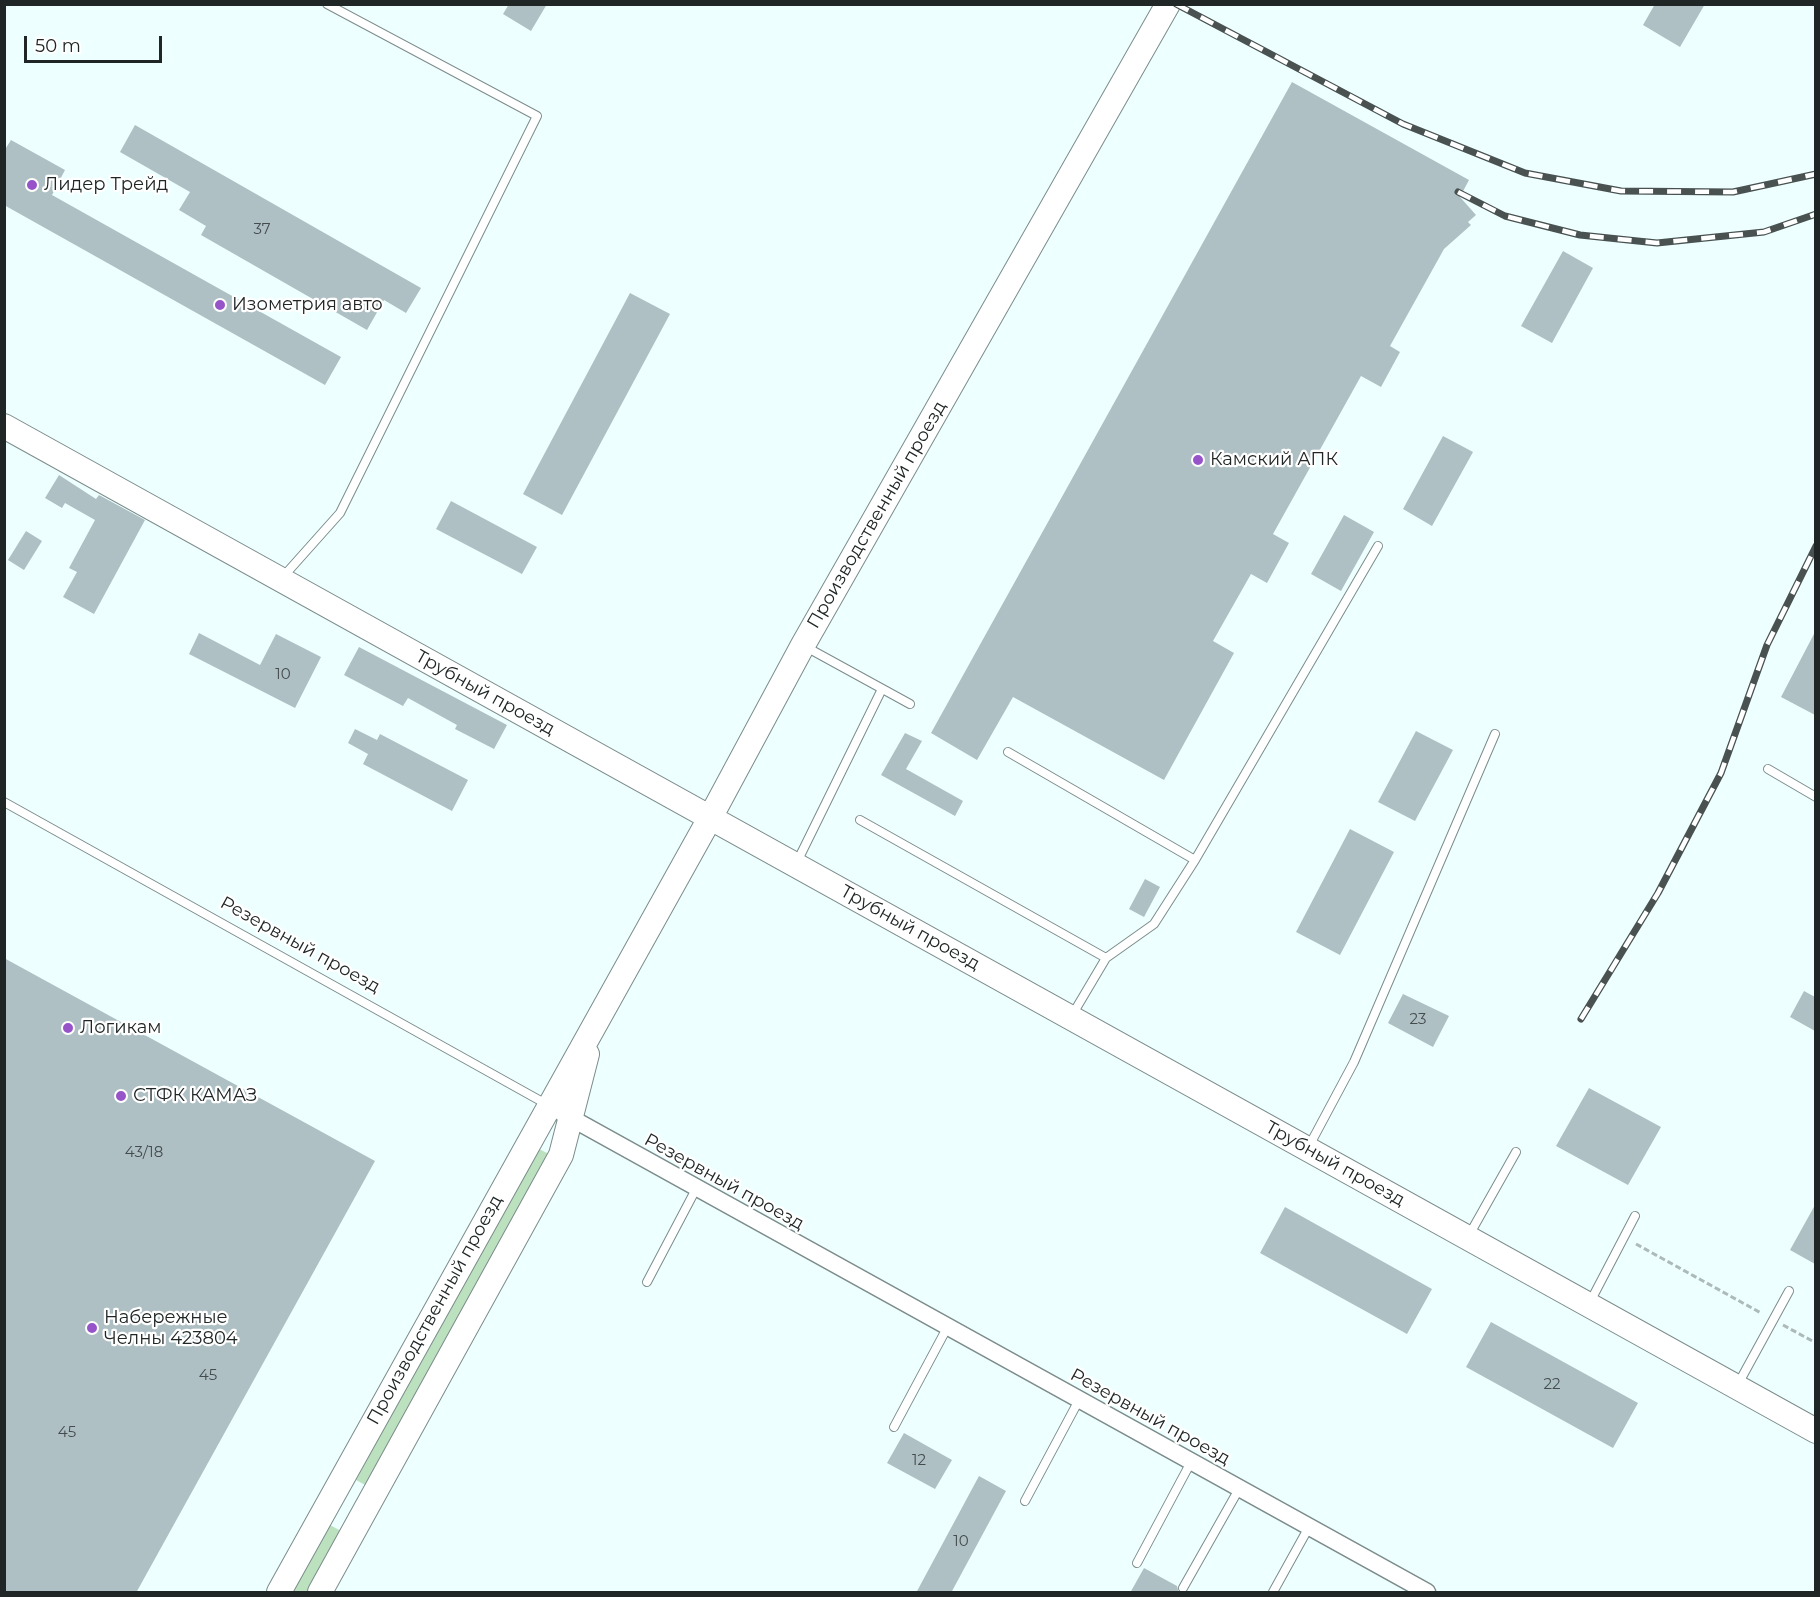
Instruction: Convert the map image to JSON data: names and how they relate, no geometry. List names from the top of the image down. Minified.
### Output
{"streets":{"street":["Производственный проезд","Трубный проезд","Резервный проезд"]},"crossings":[["Производственный проезд","Трубный проезд"],["Производственный проезд","Резервный проезд"]],"places":["Лидер Трейд","Изометрия авто","Камский АПК","Логикам","СТФК КАМАЗ","Набережные Челны 423804"],"house_numbers":["37","10","23","43/18","45","22","45","12","10"],"scale_bar":"50 m"}
